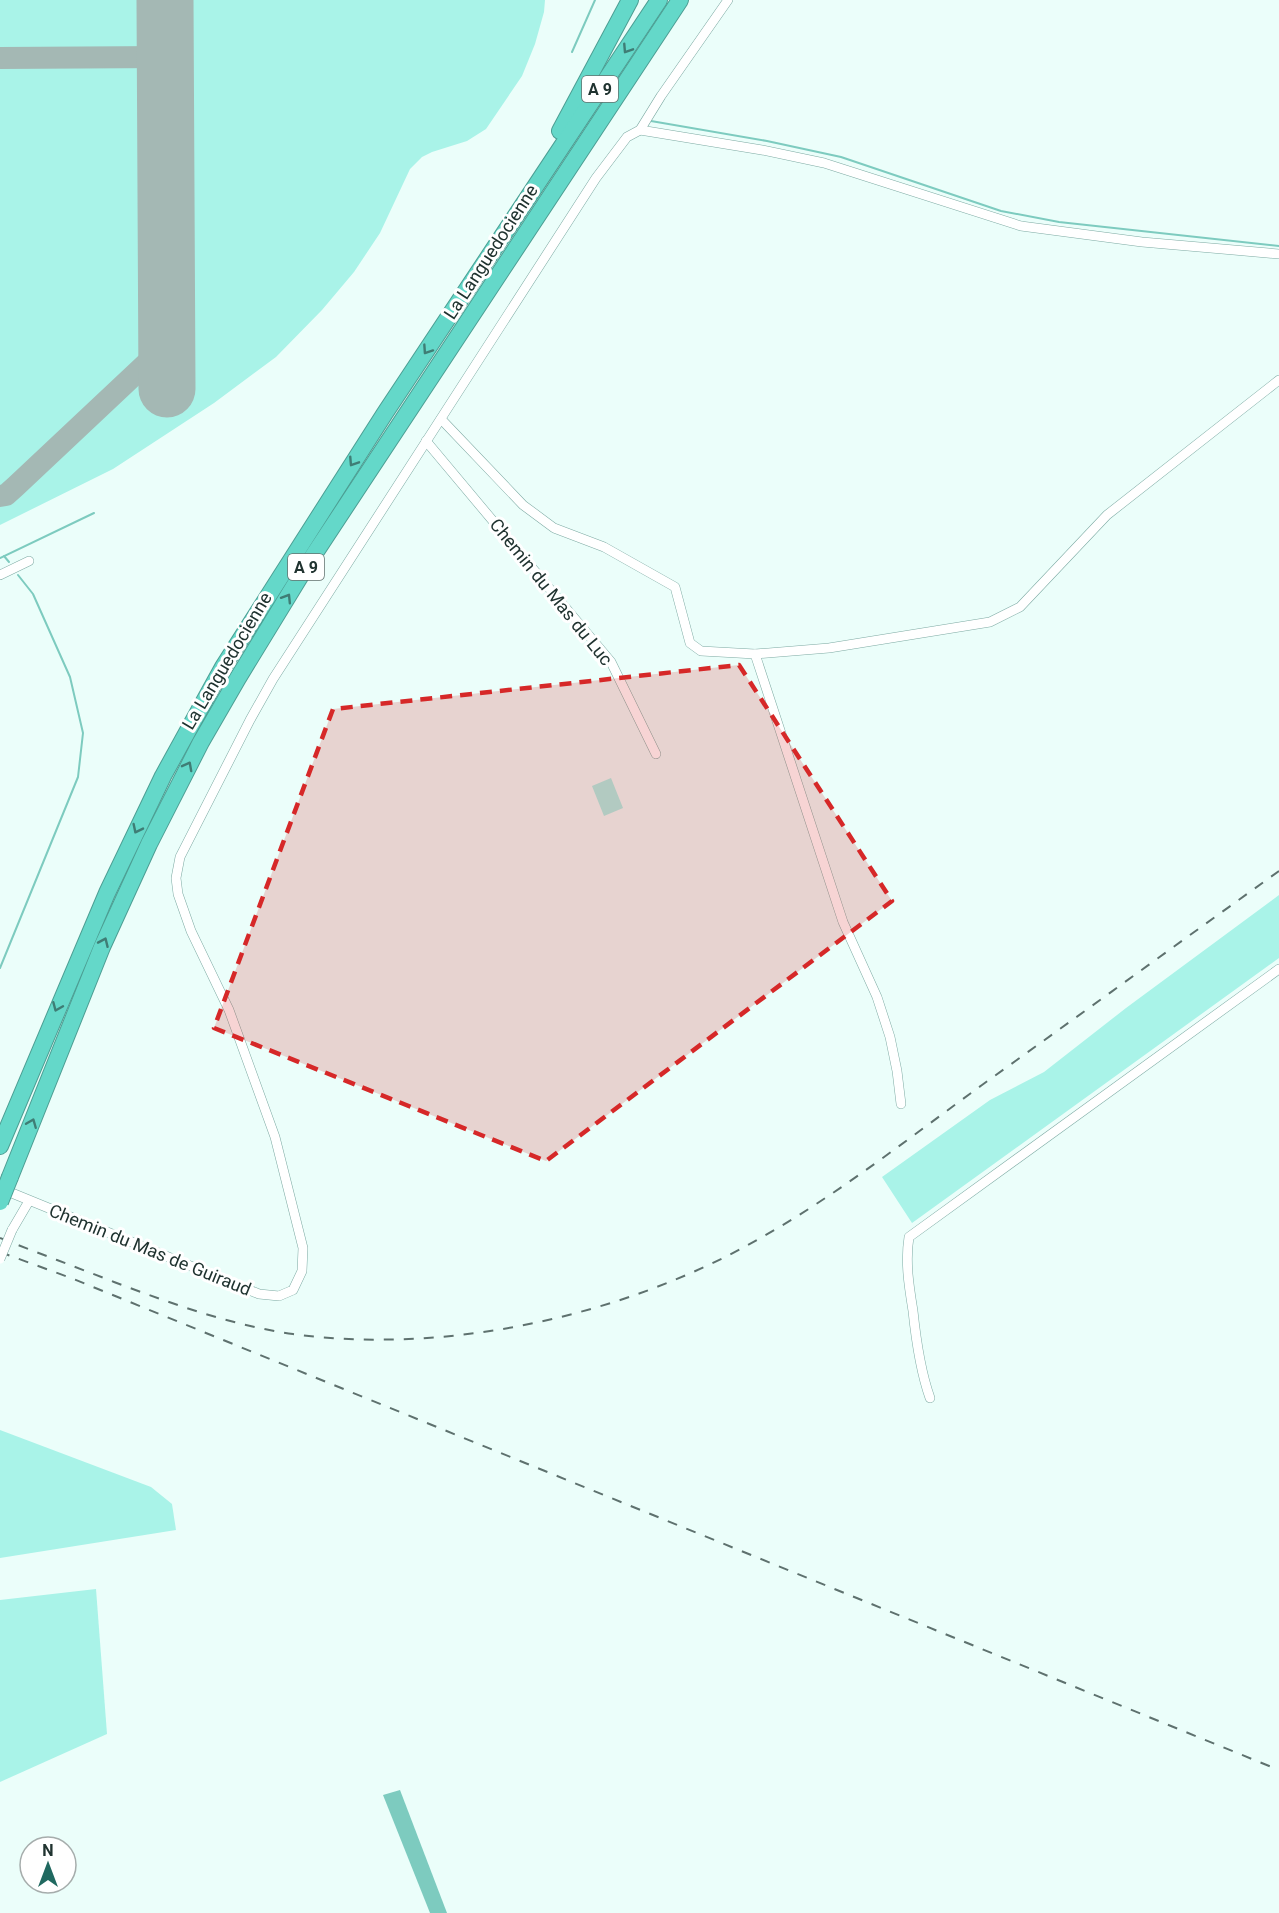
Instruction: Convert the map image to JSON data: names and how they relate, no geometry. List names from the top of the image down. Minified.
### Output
{"streets":{"highway":["A 9","La Languedocienne"],"street":["Chemin du Mas du Luc","Chemin du Mas de Guiraud"]},"crossings":[["Chemin du Mas du Luc","Chemin du Mas de Guiraud"]],"north":"top"}
